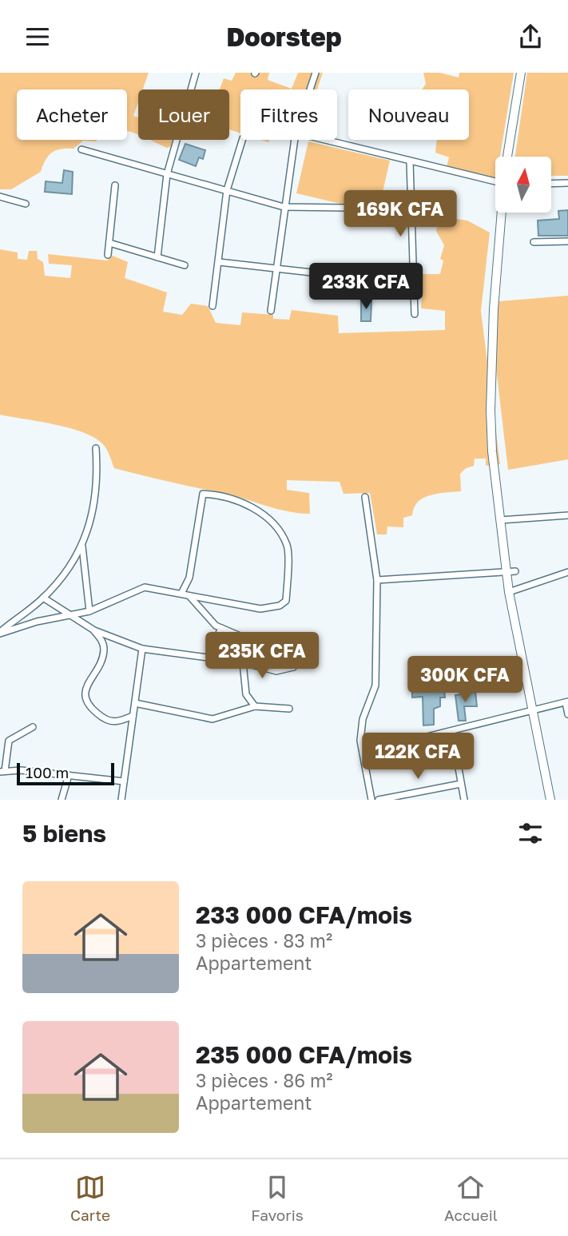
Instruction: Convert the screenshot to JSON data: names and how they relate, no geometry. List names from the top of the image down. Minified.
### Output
{"scale_bar":"100 m","north":"top","page":{"header":"Doorstep","chip":["Acheter","Louer","Filtres","Nouveau"],"price":["169K CFA","233K CFA","235K CFA","300K CFA","122K CFA"],"scale":"100 m","heading":"5 biens","list":[{"name":"233 000 CFA/mois","note":"3 pièces · 83 m² · Appartement"},{"name":"235 000 CFA/mois","note":"3 pièces · 86 m² · Appartement"}],"tabs":["Carte","Favoris","Accueil"]}}
